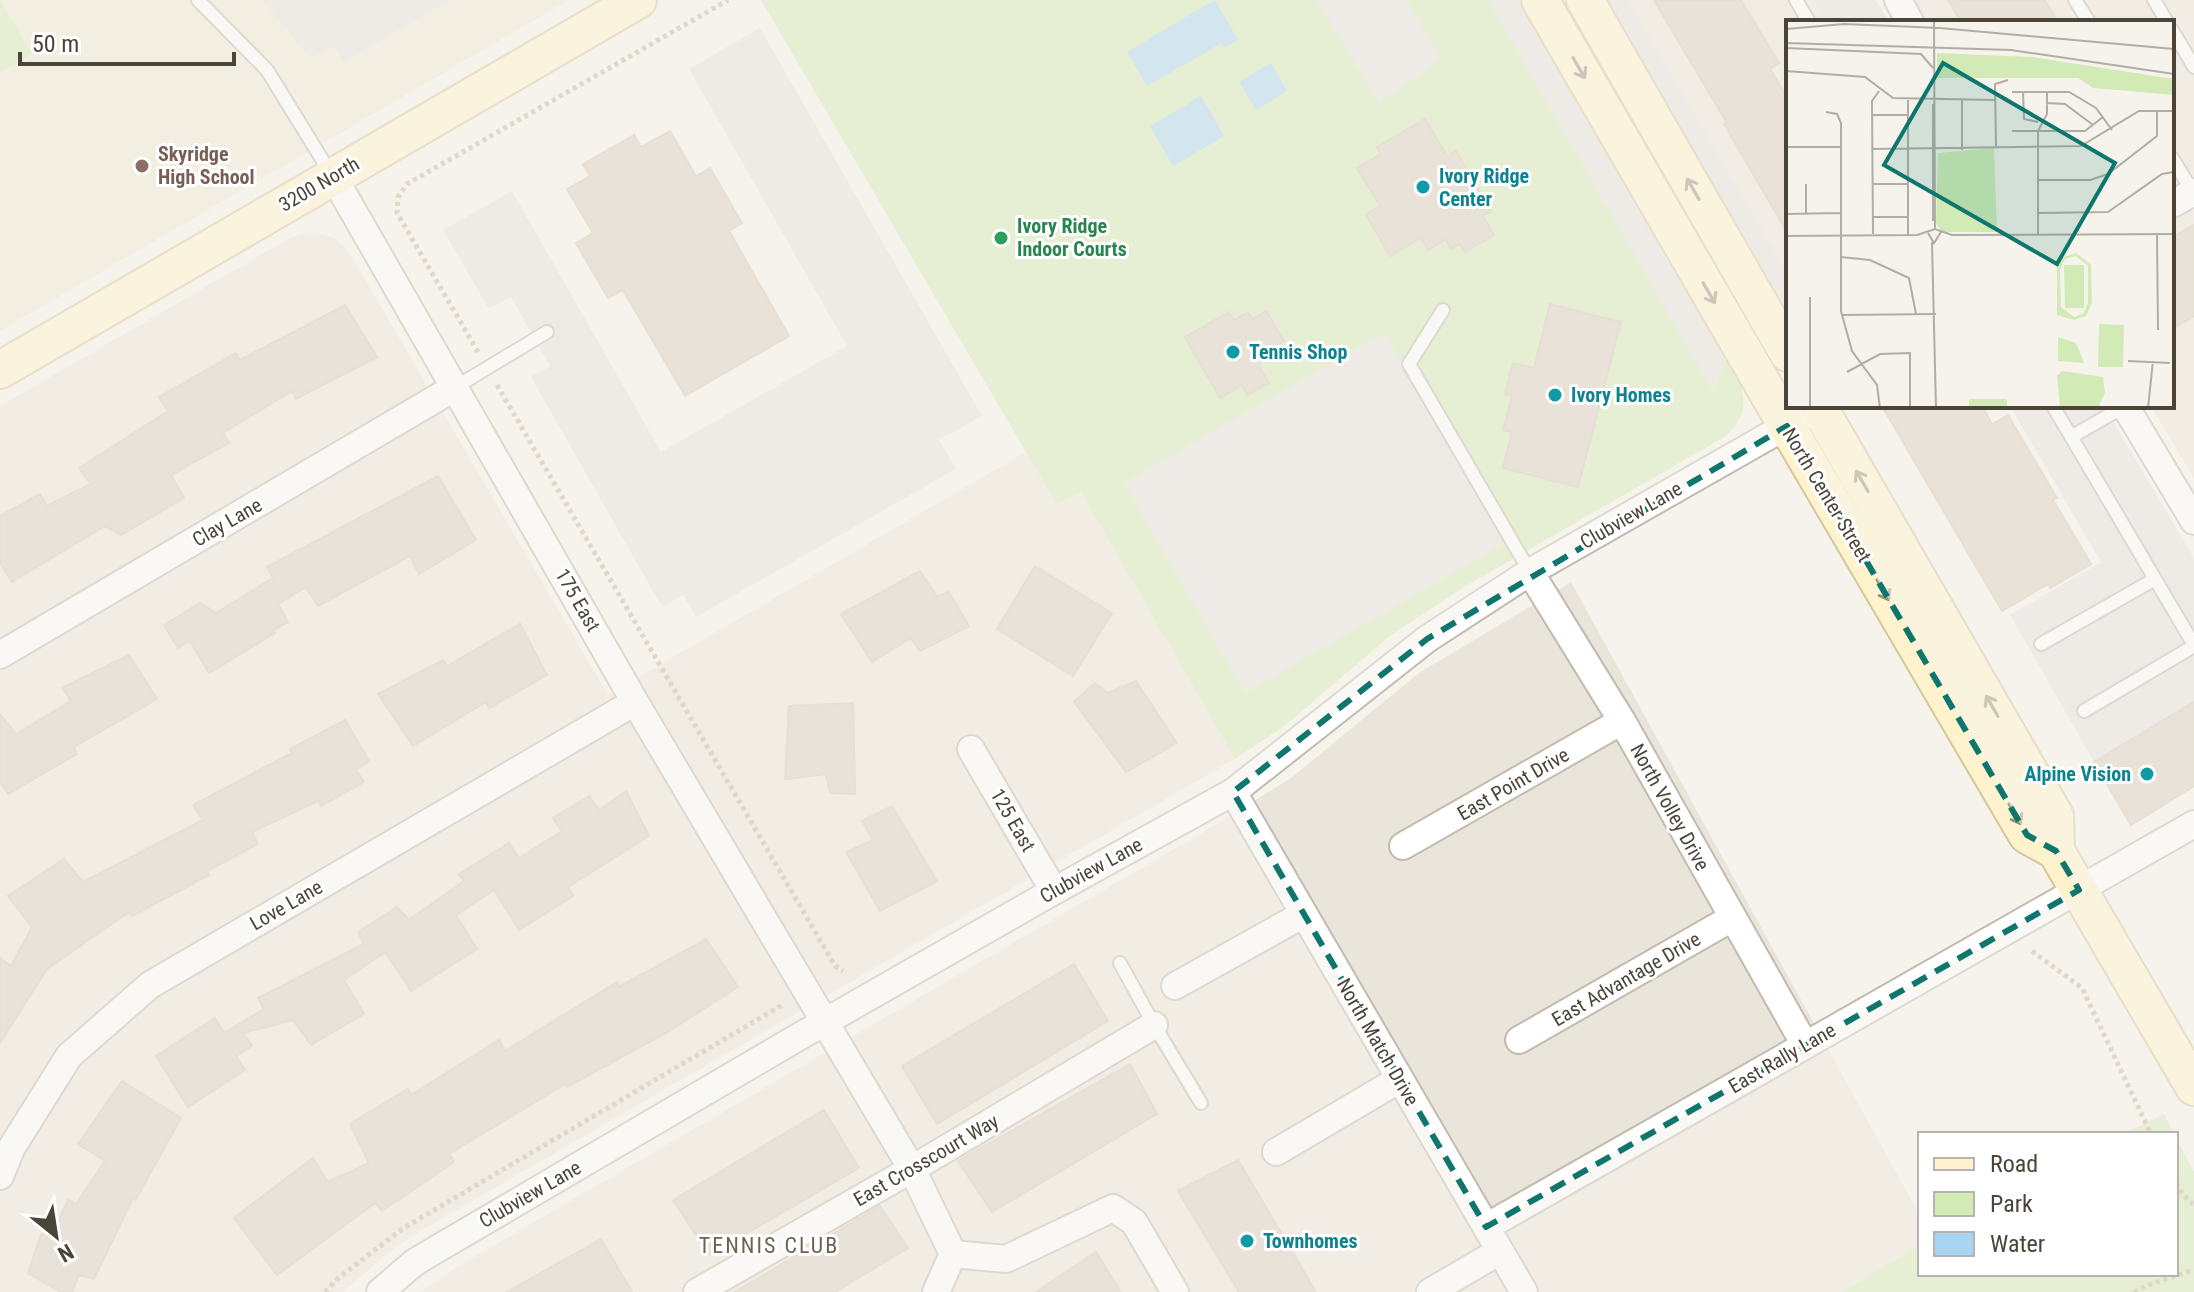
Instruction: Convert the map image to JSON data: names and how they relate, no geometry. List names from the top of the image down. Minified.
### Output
{"streets":{"street":["3200 North","North Center Street","Clubview Lane","Clay Lane","175 East","East Point Drive","North Volley Drive","125 East","Love Lane","East Advantage Drive","North Match Drive","East Rally Lane","East Crosscourt Way"]},"crossings":[["3200 North","175 East"],["North Center Street","Clubview Lane"],["North Center Street","East Rally Lane"],["Clubview Lane","175 East"],["Clubview Lane","North Volley Drive"],["Clubview Lane","125 East"],["Clubview Lane","North Match Drive"],["Clay Lane","175 East"],["175 East","Love Lane"],["175 East","East Crosscourt Way"],["East Point Drive","North Volley Drive"],["North Volley Drive","East Advantage Drive"],["North Volley Drive","East Rally Lane"],["North Match Drive","East Rally Lane"]],"districts":["TENNIS CLUB"],"places":["Skyridge High School","Ivory Ridge Center","Ivory Ridge Indoor Courts","Tennis Shop","Ivory Homes","Alpine Vision","Townhomes"],"legend":["Road","Park","Water"],"scale_bar":"50 m","north":"bottom right"}
